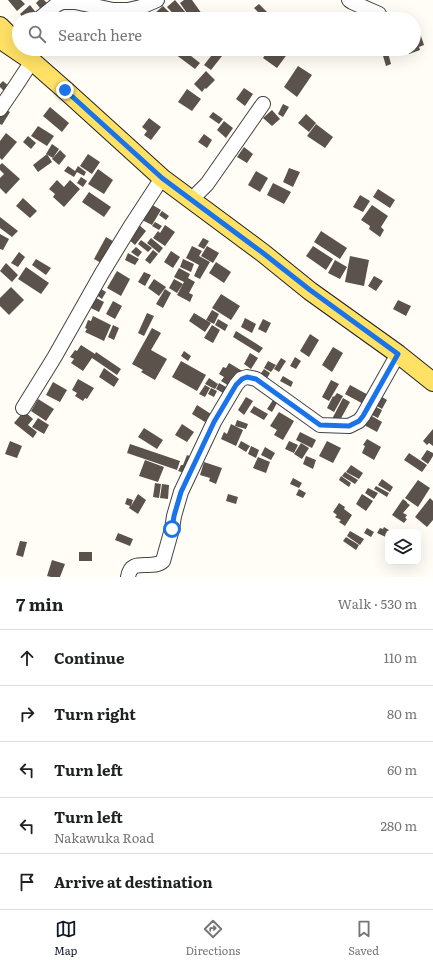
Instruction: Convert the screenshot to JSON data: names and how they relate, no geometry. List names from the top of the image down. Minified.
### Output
{"page":{"search":"Search here","heading":["7 min","Walk · 530 m"],"list":[["Continue","110 m"],["Turn right","80 m"],["Turn left","60 m"],["Turn left","Nakawuka Road","280 m"],"Arrive at destination"],"nav":["Map","Directions","Saved"]}}
